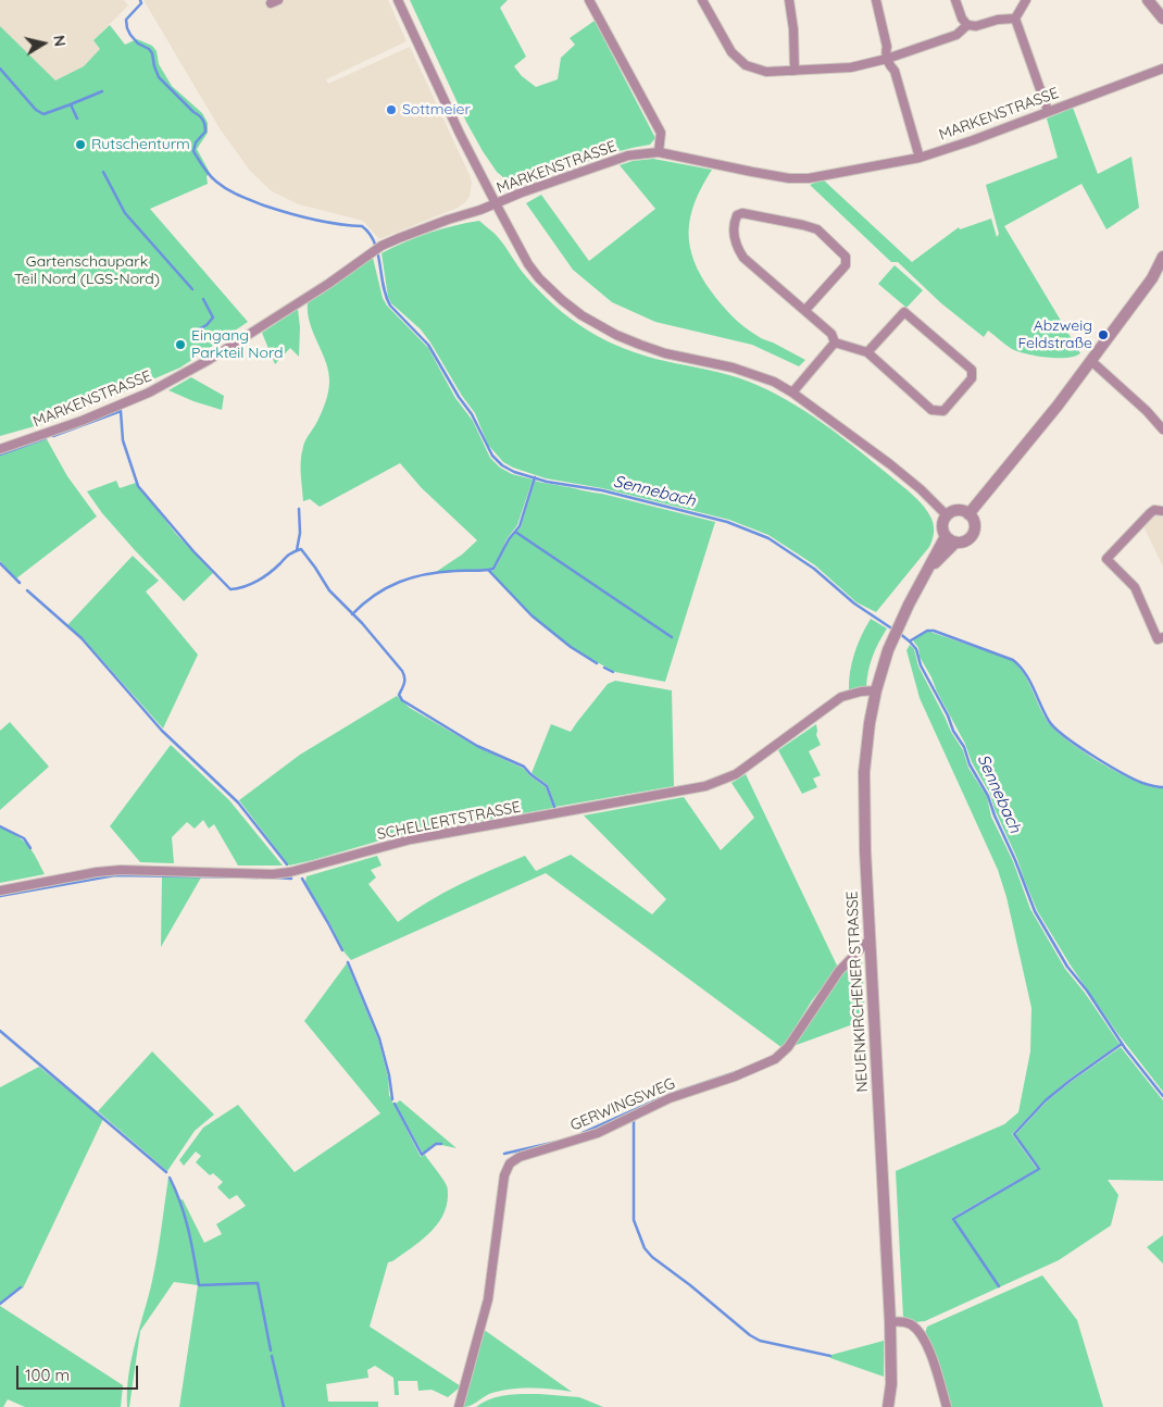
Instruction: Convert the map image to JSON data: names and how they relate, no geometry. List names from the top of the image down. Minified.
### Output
{"streets":{"street":["MARKENSTRASSE","SCHELLERTSTRASSE","NEUENKIRCHENER STRASSE","GERWINGSWEG"]},"crossings":[["SCHELLERTSTRASSE","NEUENKIRCHENER STRASSE"],["NEUENKIRCHENER STRASSE","GERWINGSWEG"]],"water":["Sennebach"],"parks":["Gartenschaupark Teil Nord (LGS-Nord)"],"places":["Sottmeier","Rutschenturm","Abzweig Feldstraße","Eingang Parkteil Nord"],"scale_bar":"100 m","north":"right"}
